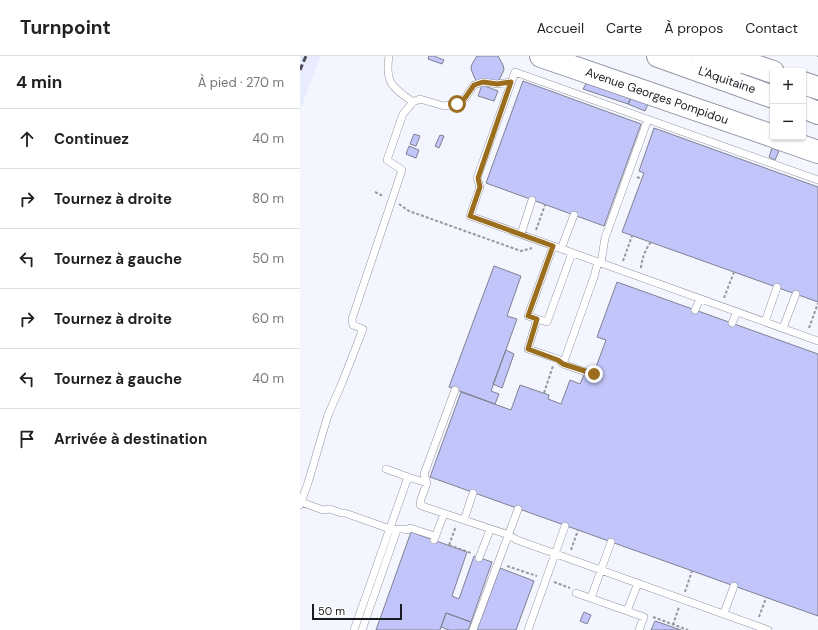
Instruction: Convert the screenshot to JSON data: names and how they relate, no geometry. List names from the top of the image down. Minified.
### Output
{"streets":{"main road":["L'Aquitaine","Avenue Georges Pompidou"]},"scale_bar":"50 m","page":{"header":"Turnpoint","nav":["Accueil","Carte","À propos","Contact"],"heading":["4 min","À pied · 270 m"],"map_buttons":["+","−"],"list":[["Continuez","40 m"],["Tournez à droite","80 m"],["Tournez à gauche","50 m"],["Tournez à droite","60 m"],["Tournez à gauche","40 m"],"Arrivée à destination"],"scale":"50 m"}}
